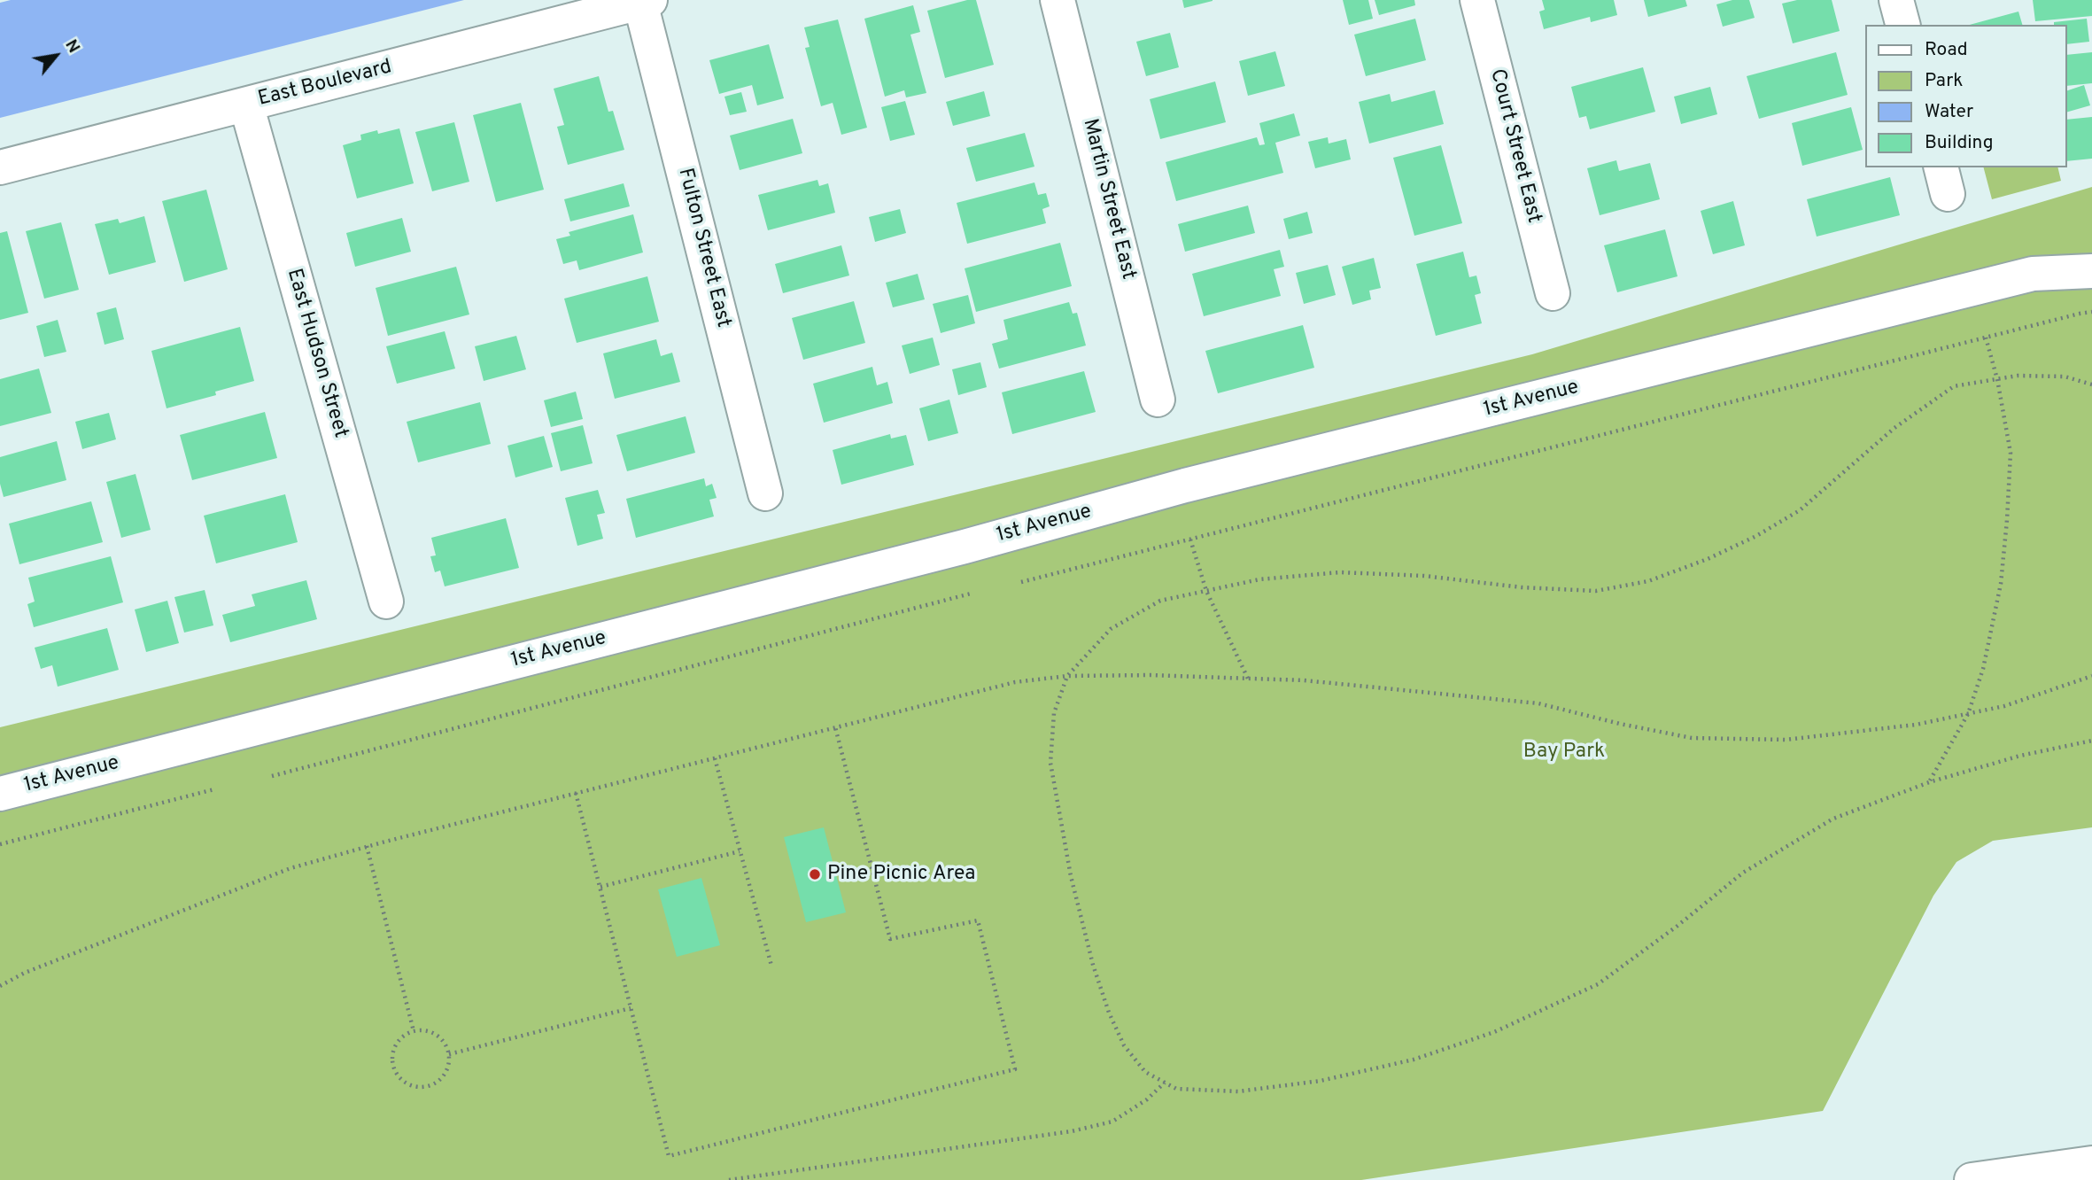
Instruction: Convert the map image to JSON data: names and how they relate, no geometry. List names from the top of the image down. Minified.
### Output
{"streets":{"street":["East Boulevard","Court Street East","Martin Street East","Fulton Street East","East Hudson Street","1st Avenue"]},"crossings":[["East Boulevard","Fulton Street East"],["East Boulevard","East Hudson Street"]],"parks":["Bay Park"],"places":["Pine Picnic Area"],"legend":["Road","Park","Water","Building"],"north":"top right"}
